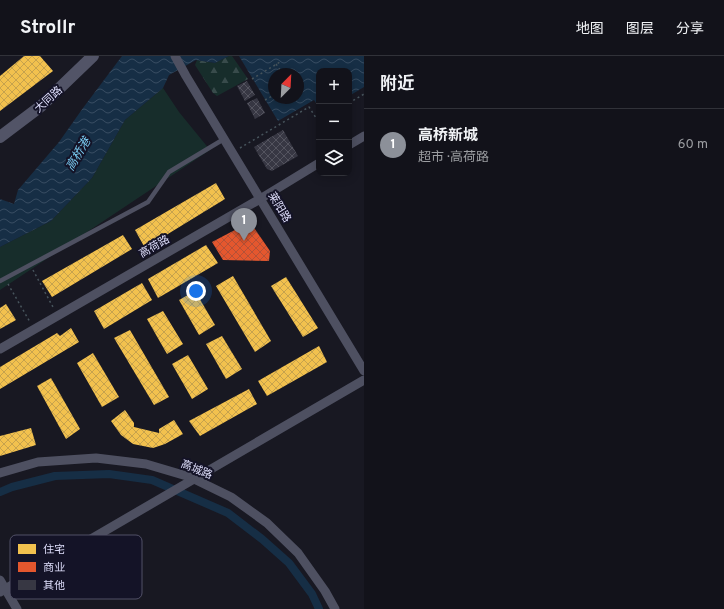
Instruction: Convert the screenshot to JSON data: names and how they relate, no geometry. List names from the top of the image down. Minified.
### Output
{"streets":{"street":["大同路","莱阳路","高荷路","高城路"]},"crossings":[["莱阳路","高荷路"]],"water":["高桥港"],"legend":["住宅","商业","其他"],"north":"top right","page":{"header":"Strollr","nav":["地图","图层","分享"],"heading":"附近","map_buttons":["+","−"],"list":[{"mark":"1","name":"高桥新城","note":"超市 · 高荷路","value":"60 m"}],"pins":"1"}}
